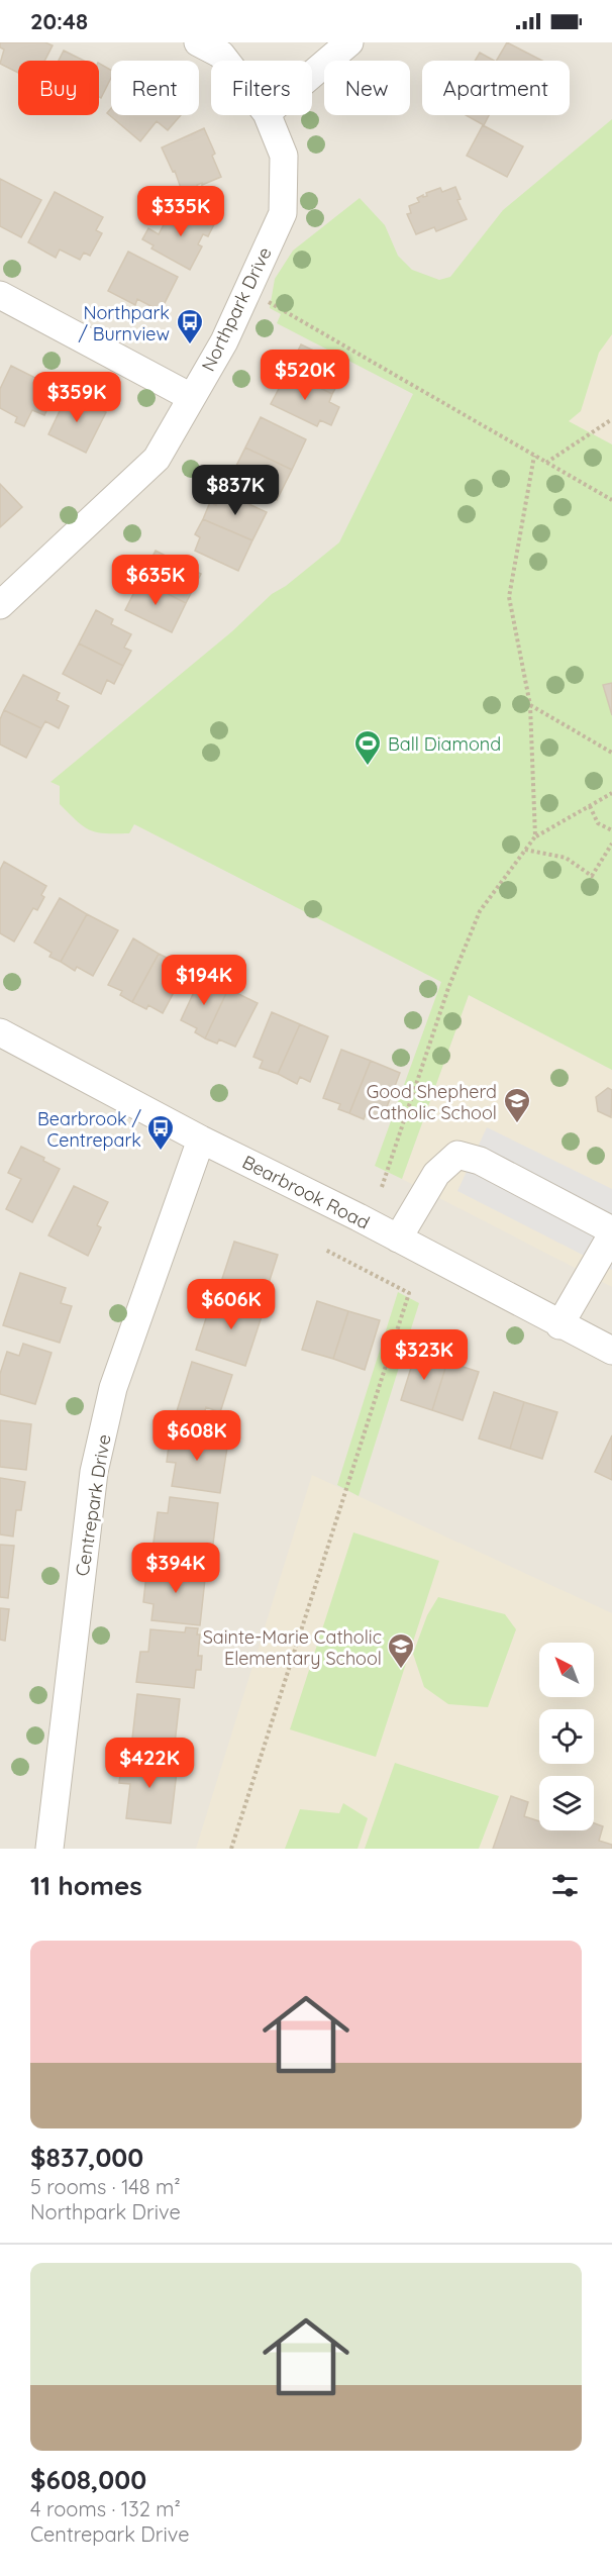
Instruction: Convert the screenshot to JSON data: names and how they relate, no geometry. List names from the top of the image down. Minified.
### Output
{"streets":{"street":["Northpark Drive","Bearbrook Road","Centrepark Drive"]},"crossings":[["Bearbrook Road","Centrepark Drive"]],"places":{"bus stop":["Northpark / Burnview","Bearbrook / Centrepark"],"sports":["Ball Diamond"],"school or university":["Good Shepherd Catholic School","Sainte-Marie Catholic Elementary School"]},"north":"top left","page":{"status":"20:48","chip":["Buy","Rent","Filters","New","Apartment"],"price":["$335K","$520K","$359K","$837K","$635K","$194K","$606K","$323K","$608K","$394K","$422K"],"heading":"11 homes","list":[{"name":"$837,000","note":"5 rooms · 148 m² · Northpark Drive"},{"name":"$608,000","note":"4 rooms · 132 m² · Centrepark Drive"}]}}
